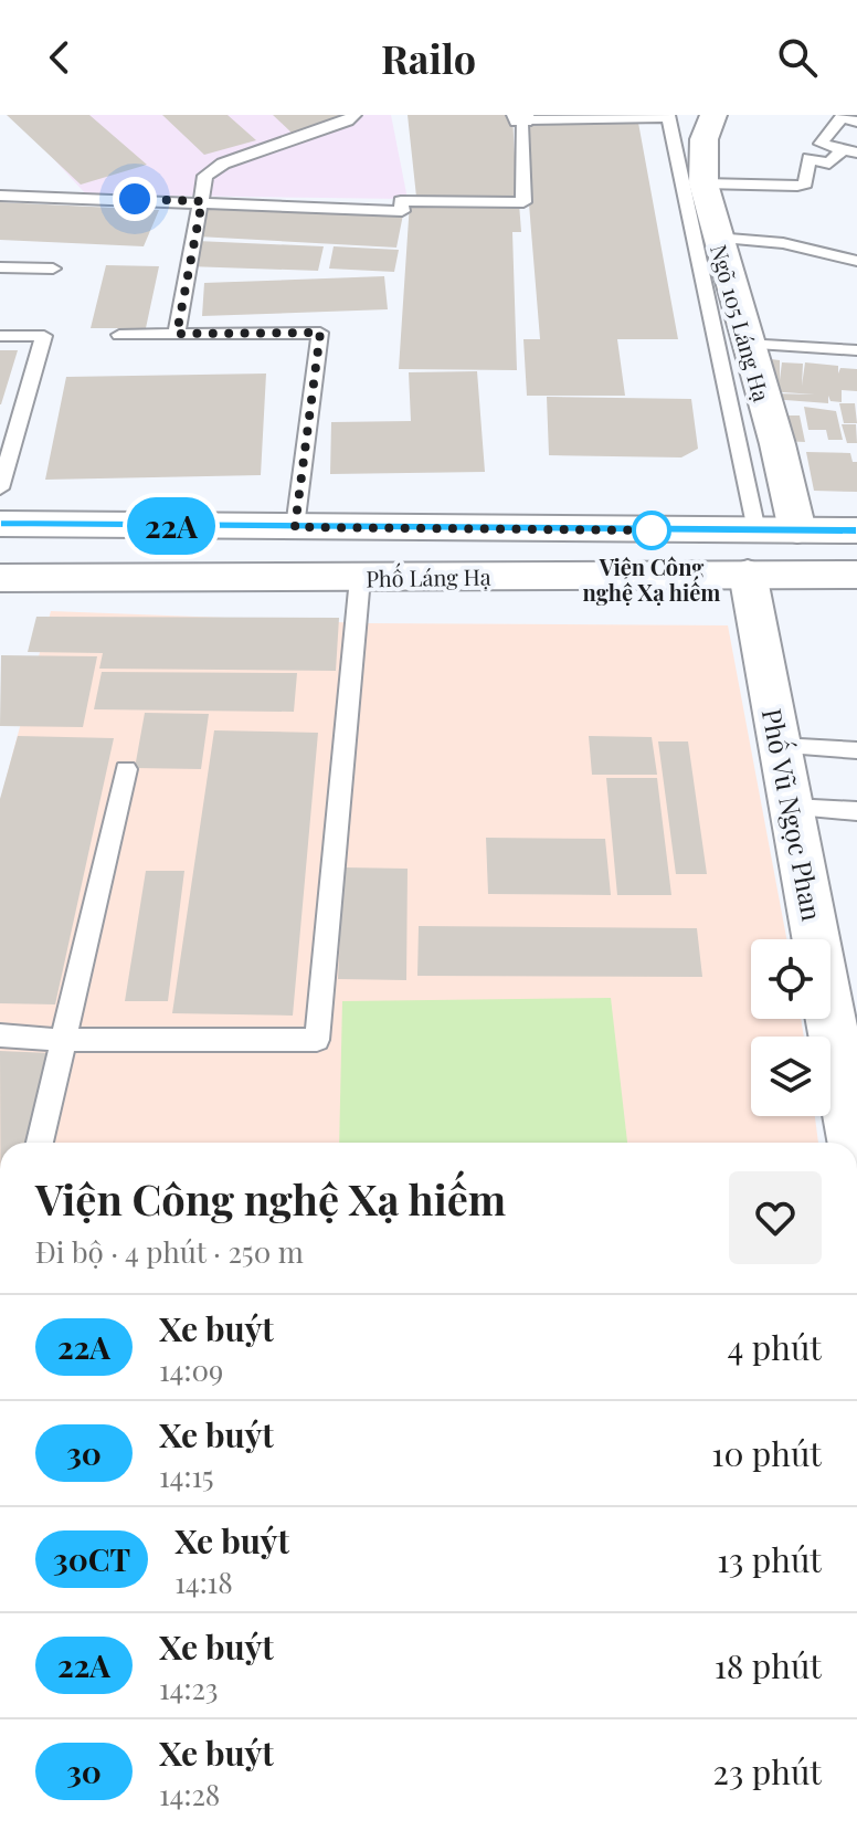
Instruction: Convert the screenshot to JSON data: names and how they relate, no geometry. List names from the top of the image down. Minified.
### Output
{"streets":{"main road":["Ngõ 105 Láng Hạ","Phố Láng Hạ","Phố Vũ Ngọc Phan"]},"crossings":[["Ngõ 105 Láng Hạ","Phố Láng Hạ"],["Phố Láng Hạ","Phố Vũ Ngọc Phan"]],"places":["Viện Công nghệ Xạ hiếm"],"lines":["bus line 22A"],"page":{"header":"Railo","on_map":"22A","heading":["Viện Công nghệ Xạ hiếm","Đi bộ · 4 phút · 250 m"],"list":[{"mark":"22A","name":"Xe buýt","note":"14:09","value":"4 phút"},{"mark":"30","name":"Xe buýt","note":"14:15","value":"10 phút"},{"mark":"30CT","name":"Xe buýt","note":"14:18","value":"13 phút"},{"mark":"22A","name":"Xe buýt","note":"14:23","value":"18 phút"},{"mark":"30","name":"Xe buýt","note":"14:28","value":"23 phút"}]}}
